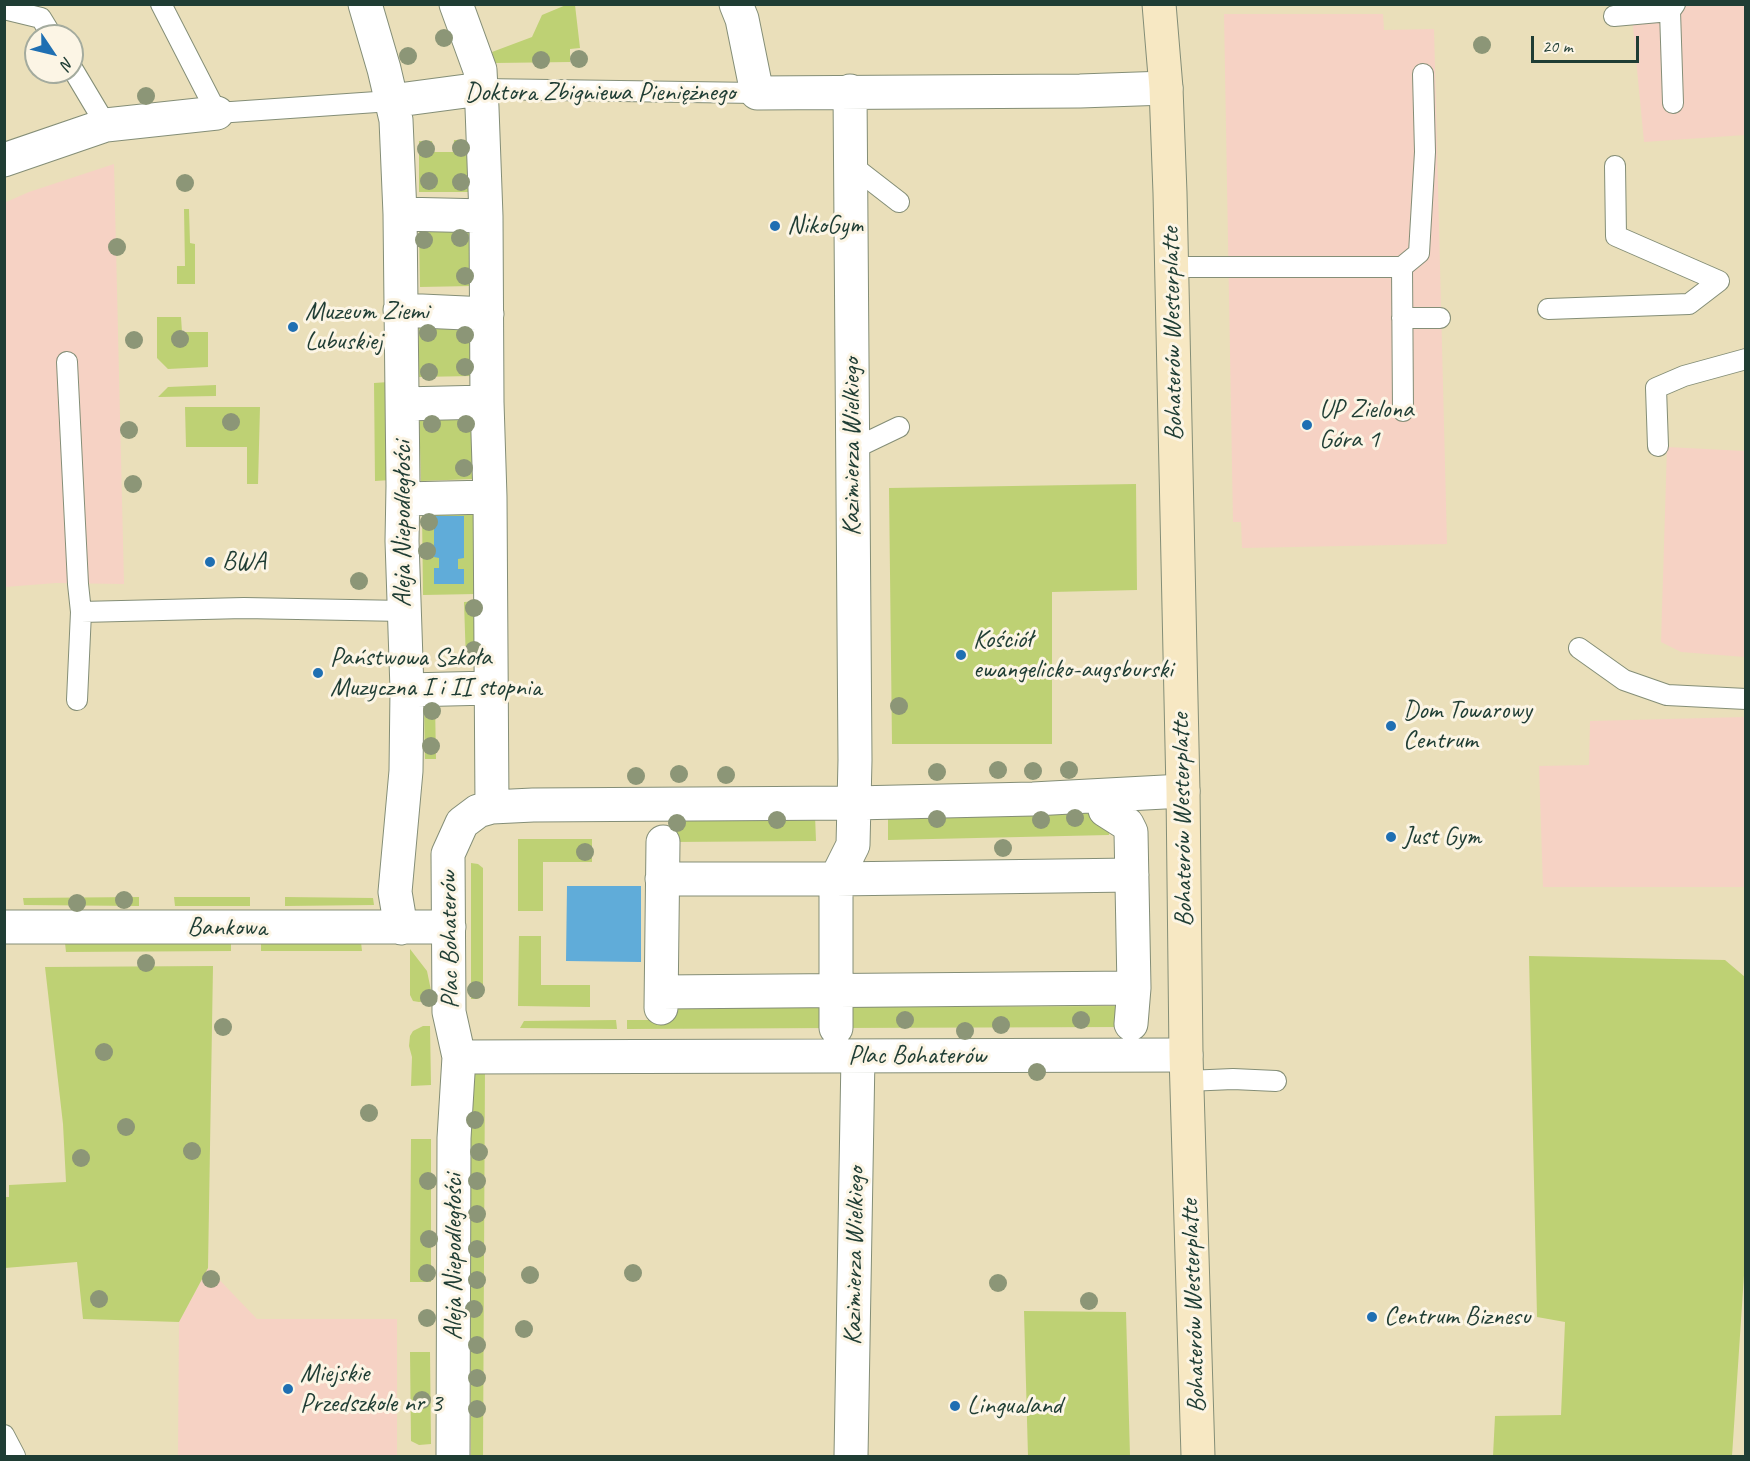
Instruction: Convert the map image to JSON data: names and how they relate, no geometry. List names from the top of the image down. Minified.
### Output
{"streets":{"street":["Doktora Zbigniewa Pieniężnego","Bohaterów Westerplatte","Kazimierza Wielkiego","Aleja Niepodległości","Bankowa","Plac Bohaterów"]},"crossings":[["Doktora Zbigniewa Pieniężnego","Bohaterów Westerplatte"],["Doktora Zbigniewa Pieniężnego","Kazimierza Wielkiego"],["Bohaterów Westerplatte","Plac Bohaterów"],["Kazimierza Wielkiego","Plac Bohaterów"],["Aleja Niepodległości","Bankowa"],["Aleja Niepodległości","Plac Bohaterów"],["Bankowa","Plac Bohaterów"]],"places":["NikoGym","Muzeum Ziemi Lubuskiej","UP Zielona Góra 1","BWA","Kościół ewangelicko-augsburski","Państwowa Szkoła Muzyczna I i II stopnia","Dom Towarowy Centrum","Just Gym","Centrum Biznesu","Miejskie Przedszkole nr 3","Lingualand"],"scale_bar":"20 m","north":"bottom right"}
